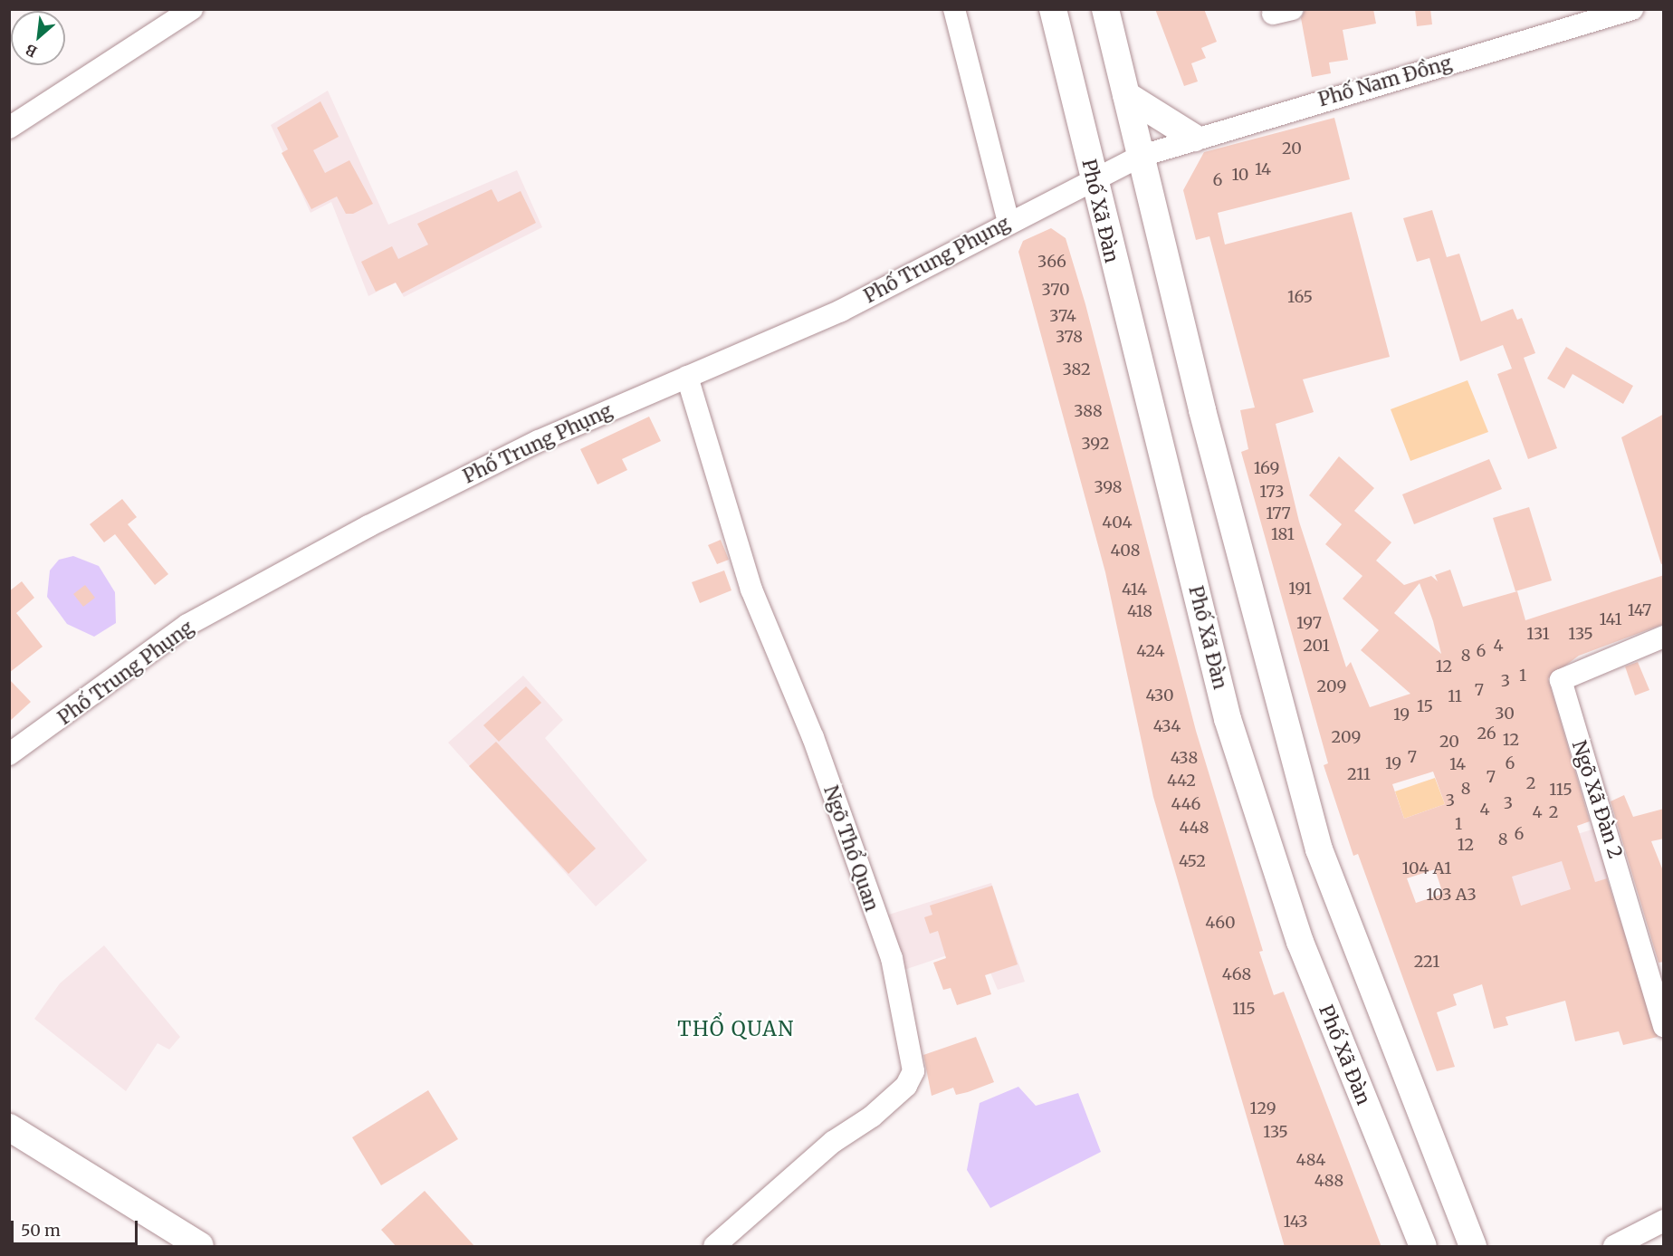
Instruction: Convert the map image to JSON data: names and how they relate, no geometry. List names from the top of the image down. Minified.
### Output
{"streets":{"main road":["Phố Xã Đàn"],"street":["Phố Nam Đồng","Phố Trung Phụng","Ngõ Xã Đàn 2","Ngõ Thổ Quan"]},"crossings":[["Phố Nam Đồng","Phố Trung Phụng"],["Phố Xã Đàn","Phố Trung Phụng"],["Phố Trung Phụng","Ngõ Thổ Quan"]],"districts":["THỔ QUAN"],"house_numbers":["20","14","10","6","366","370","165","374","378","382","388","392","169","398","173","177","404","181","408","191","414","147","418","141","197","131","135","201","4","424","6","8","12","1","3","209","7","430","11","15","30","19","434","26","209","12","20","7","438","19","6","14","211","7","442","2","8","115","3","3","446","4","4","2","1","448","6","8","12","452","104 A1","103 A3","460","221","468","115","129","135","484","488","143"],"scale_bar":"50 m","north":"bottom left"}
